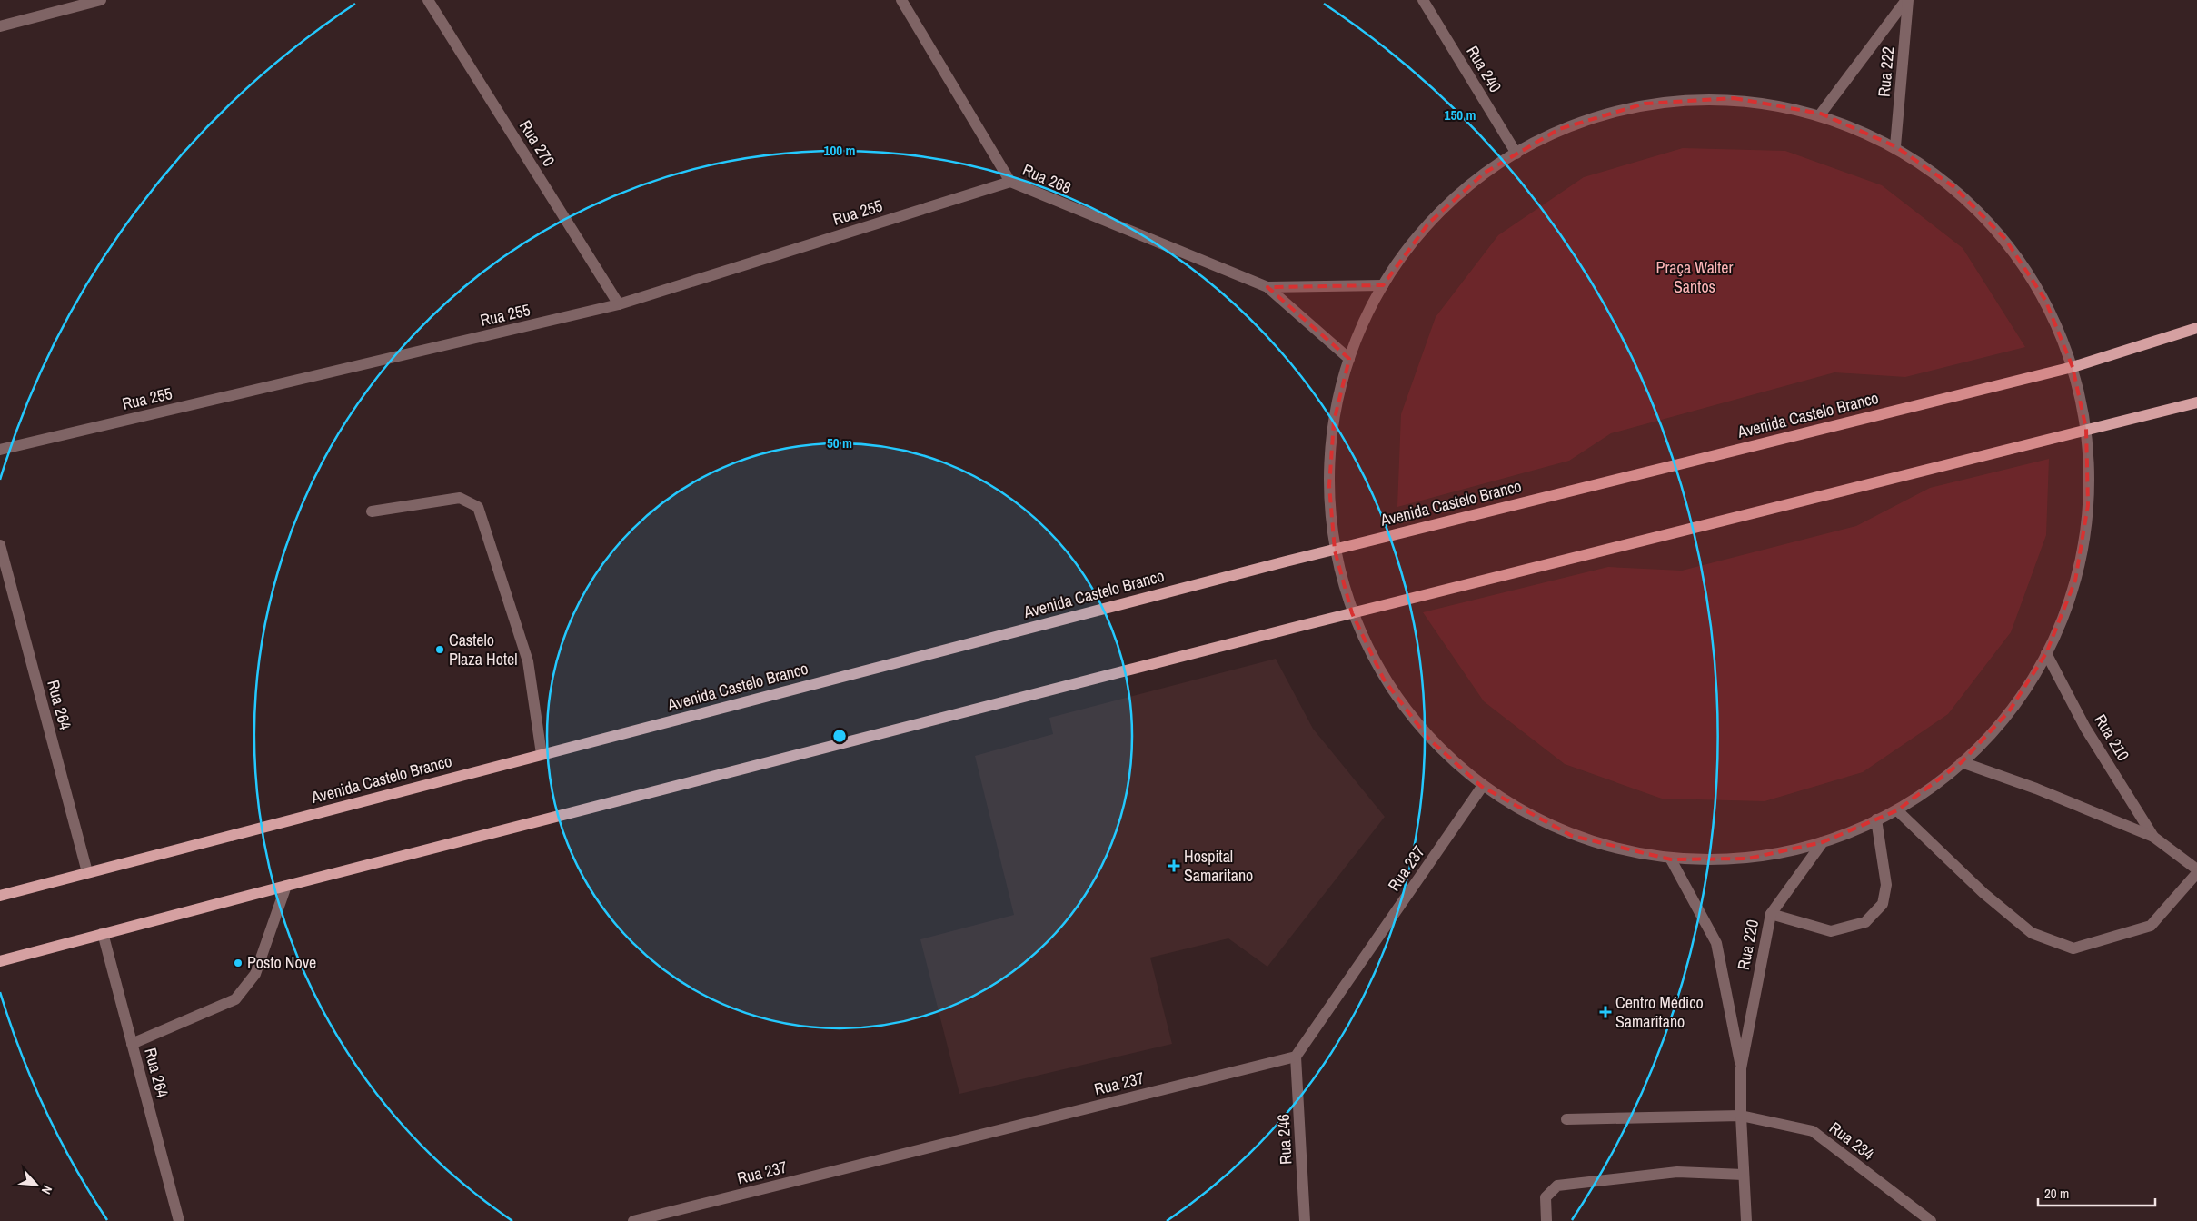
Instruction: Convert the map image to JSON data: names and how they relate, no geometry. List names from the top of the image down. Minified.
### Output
{"streets":{"main road":["Avenida Castelo Branco"],"street":["Rua 240","Rua 222","Rua 270","Rua 268","Rua 255","Rua 264","Rua 210","Rua 237","Rua 220","Rua 246","Rua 234"]},"crossings":[["Rua 270","Rua 255"],["Rua 268","Rua 255"],["Avenida Castelo Branco","Rua 264"],["Rua 237","Rua 246"],["Rua 220","Rua 234"]],"parks":["Praça Walter Santos"],"places":{"other":["Castelo Plaza Hotel","Posto Nove"],"health":["Hospital Samaritano","Centro Médico Samaritano"]},"scale_bar":"20 m","north":"bottom right","rings":["150 m","100 m","50 m"]}
